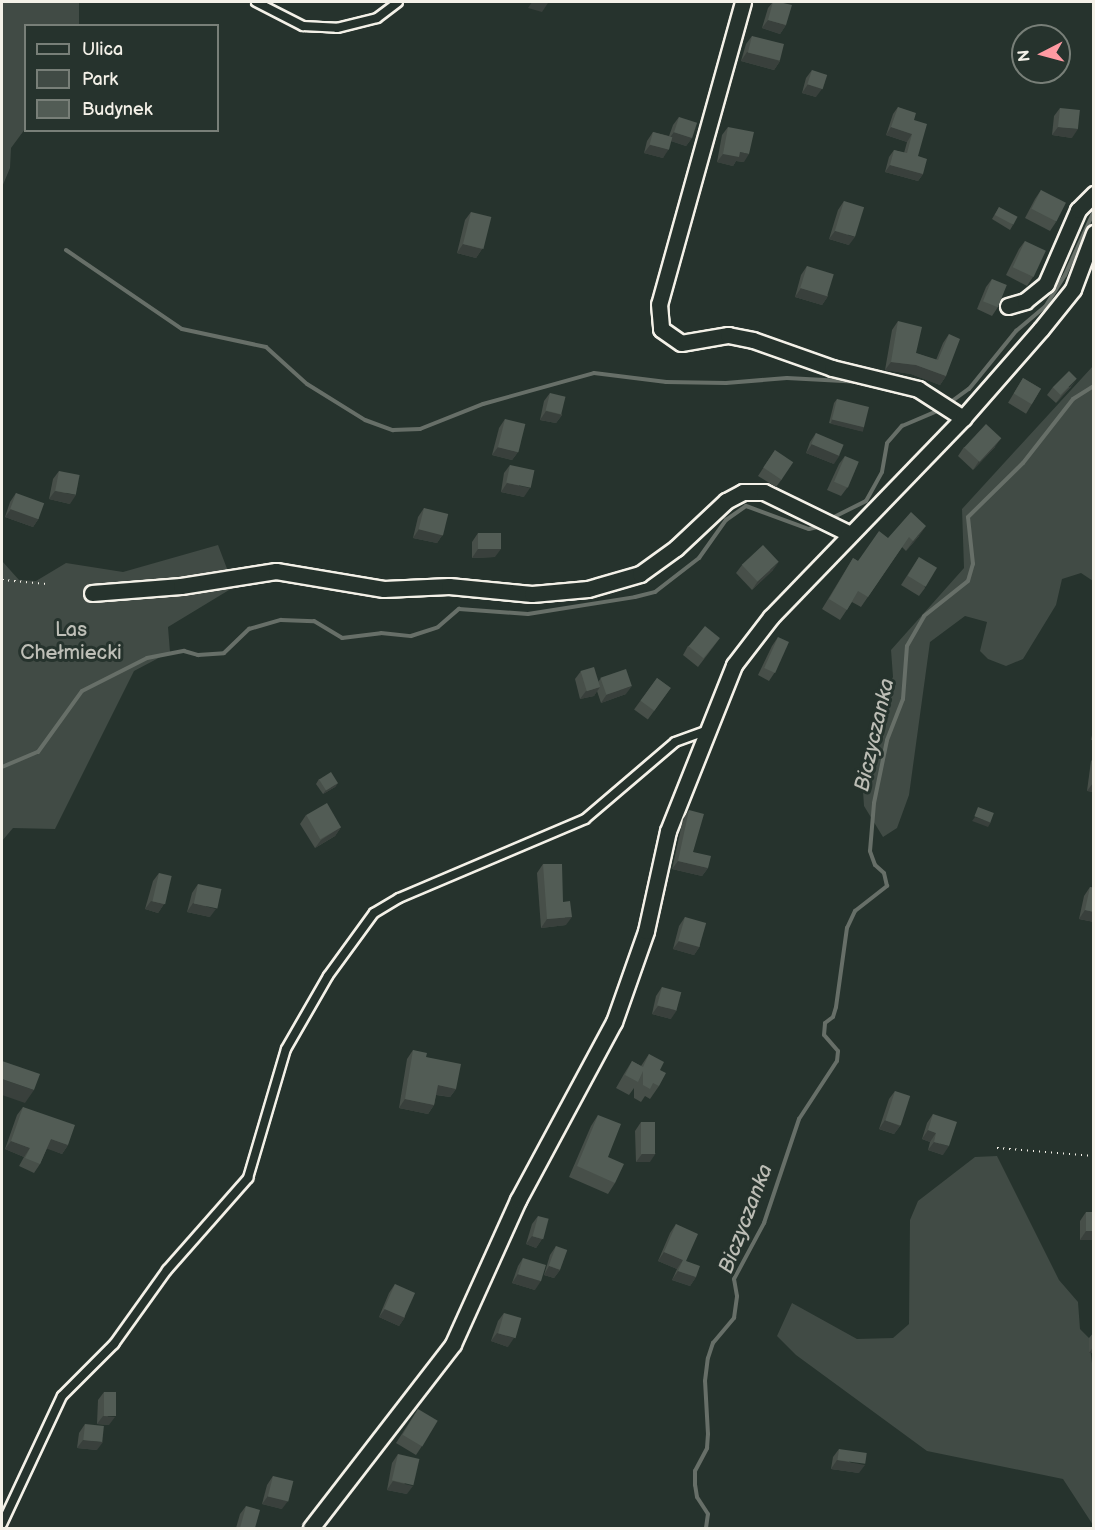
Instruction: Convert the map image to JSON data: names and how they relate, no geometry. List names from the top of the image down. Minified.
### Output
{"water":["Biczyczanka"],"parks":["Las Chełmiecki"],"legend":["Ulica","Park","Budynek"],"north":"left"}
